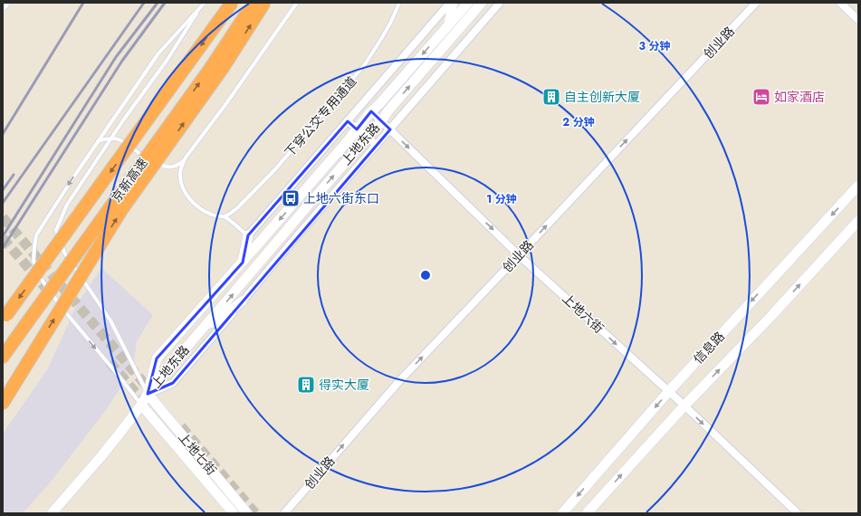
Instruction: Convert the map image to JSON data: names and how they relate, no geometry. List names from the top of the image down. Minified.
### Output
{"streets":{"highway":["京新高速"],"main road":["上地东路","信息路","上地七街"],"street":["创业路","上地六街"],"lane":["下穿公交专用通道"]},"crossings":[["创业路","上地六街"],["上地东路","上地六街"],["上地东路","上地七街"],["上地六街","信息路"]],"one_way":["创业路","上地六街"],"places":{"building":["自主创新大厦","得实大厦"],"hotel":["如家酒店"],"bus stop":["上地六街东口"]},"rings":["3 分钟","2 分钟","1 分钟"]}
